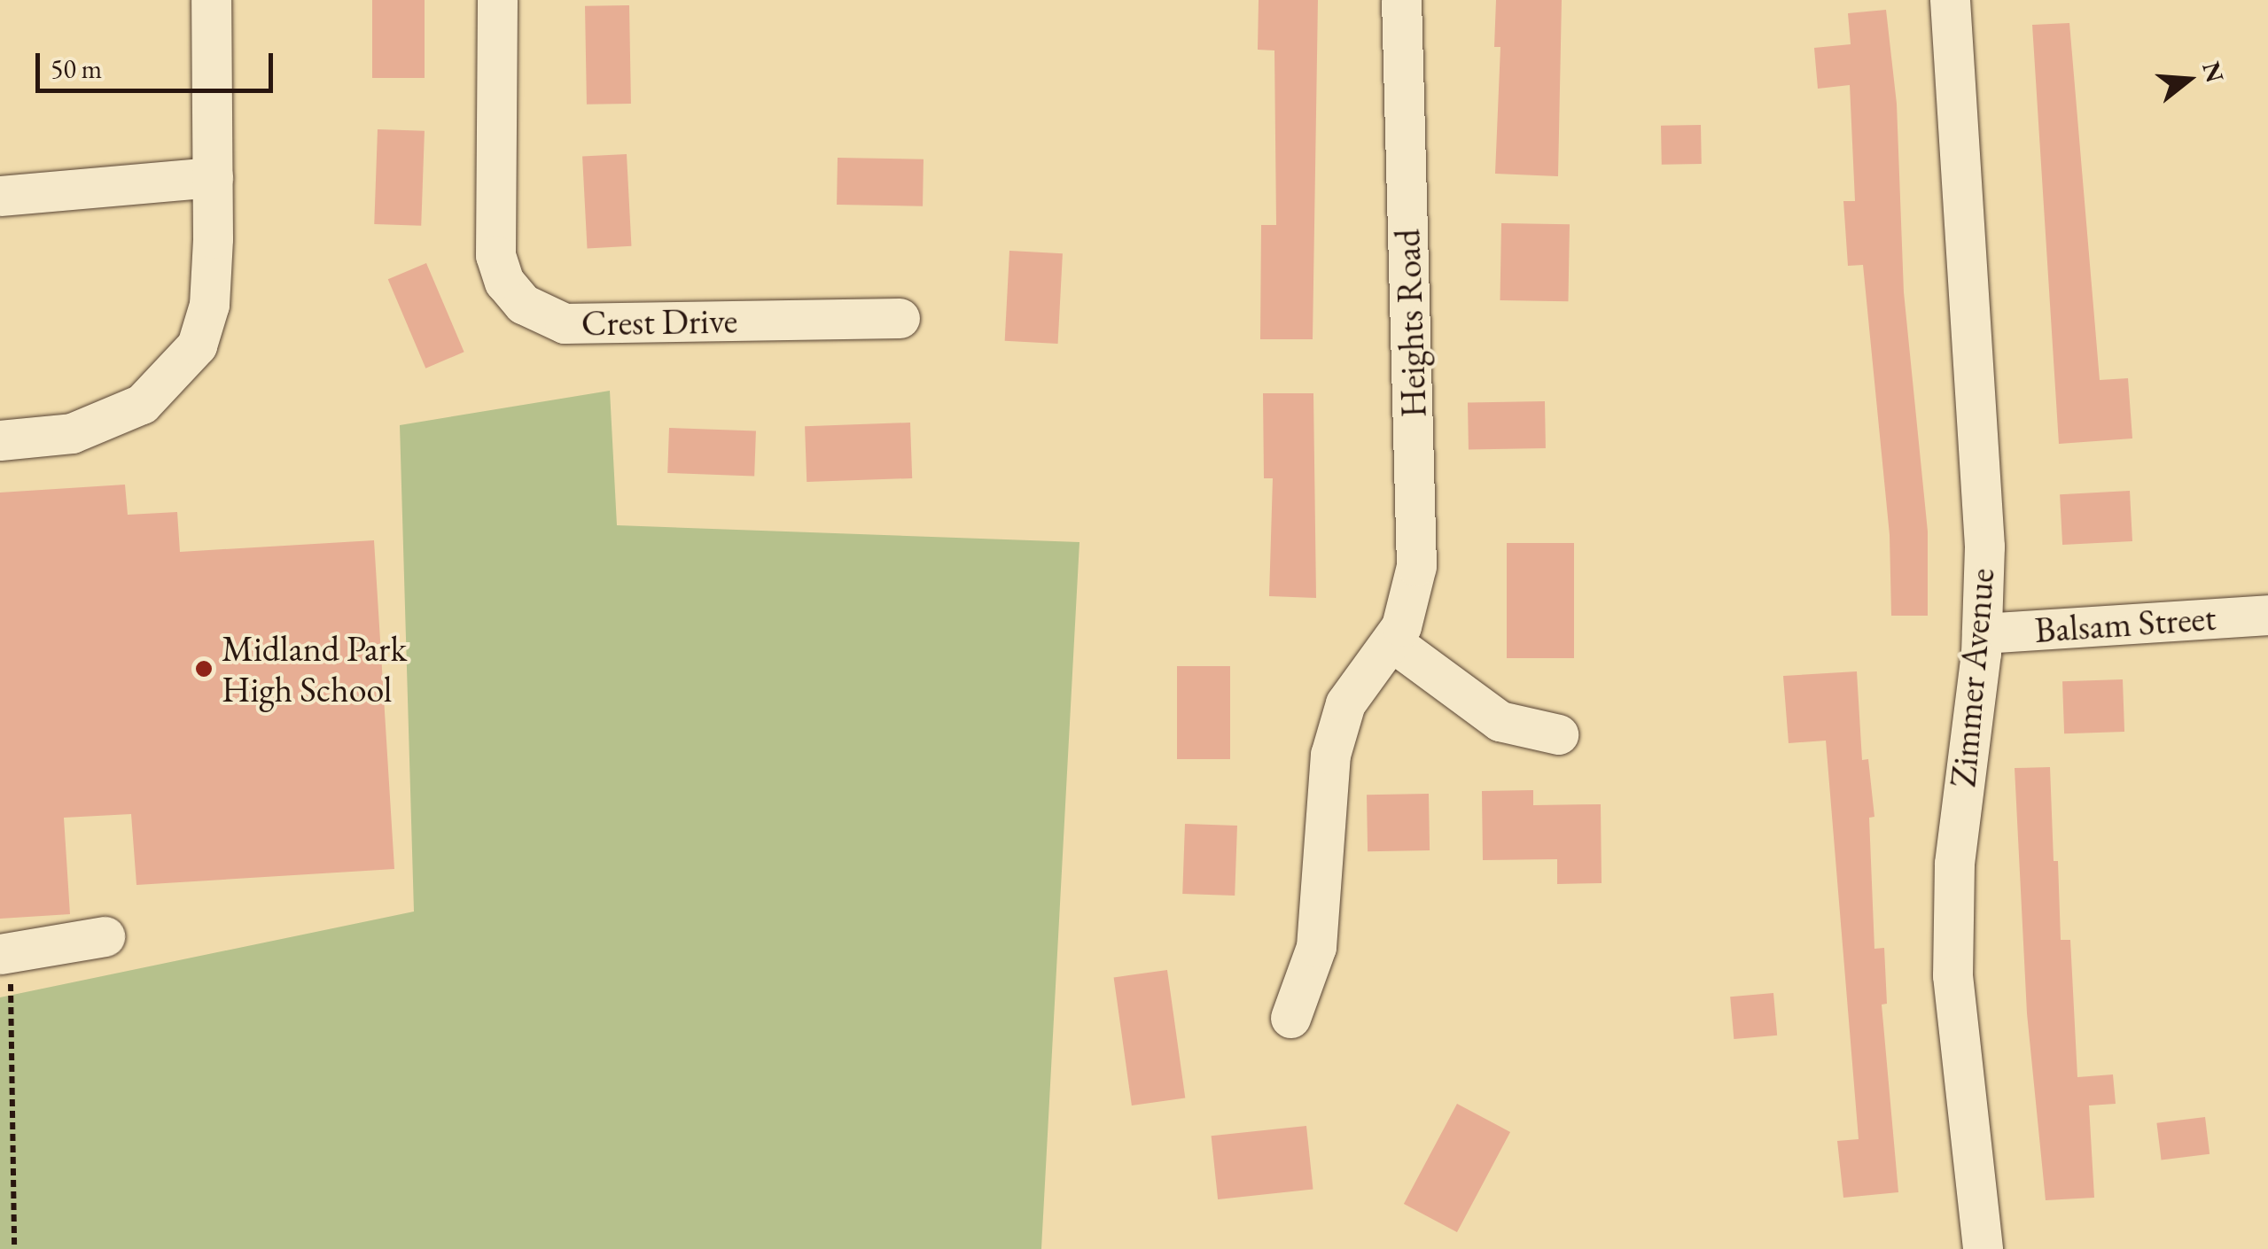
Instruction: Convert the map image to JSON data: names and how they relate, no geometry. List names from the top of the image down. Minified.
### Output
{"streets":{"street":["Crest Drive","Heights Road","Balsam Street","Zimmer Avenue"]},"crossings":[["Balsam Street","Zimmer Avenue"]],"places":["Midland Park High School"],"scale_bar":"50 m","north":"right"}
